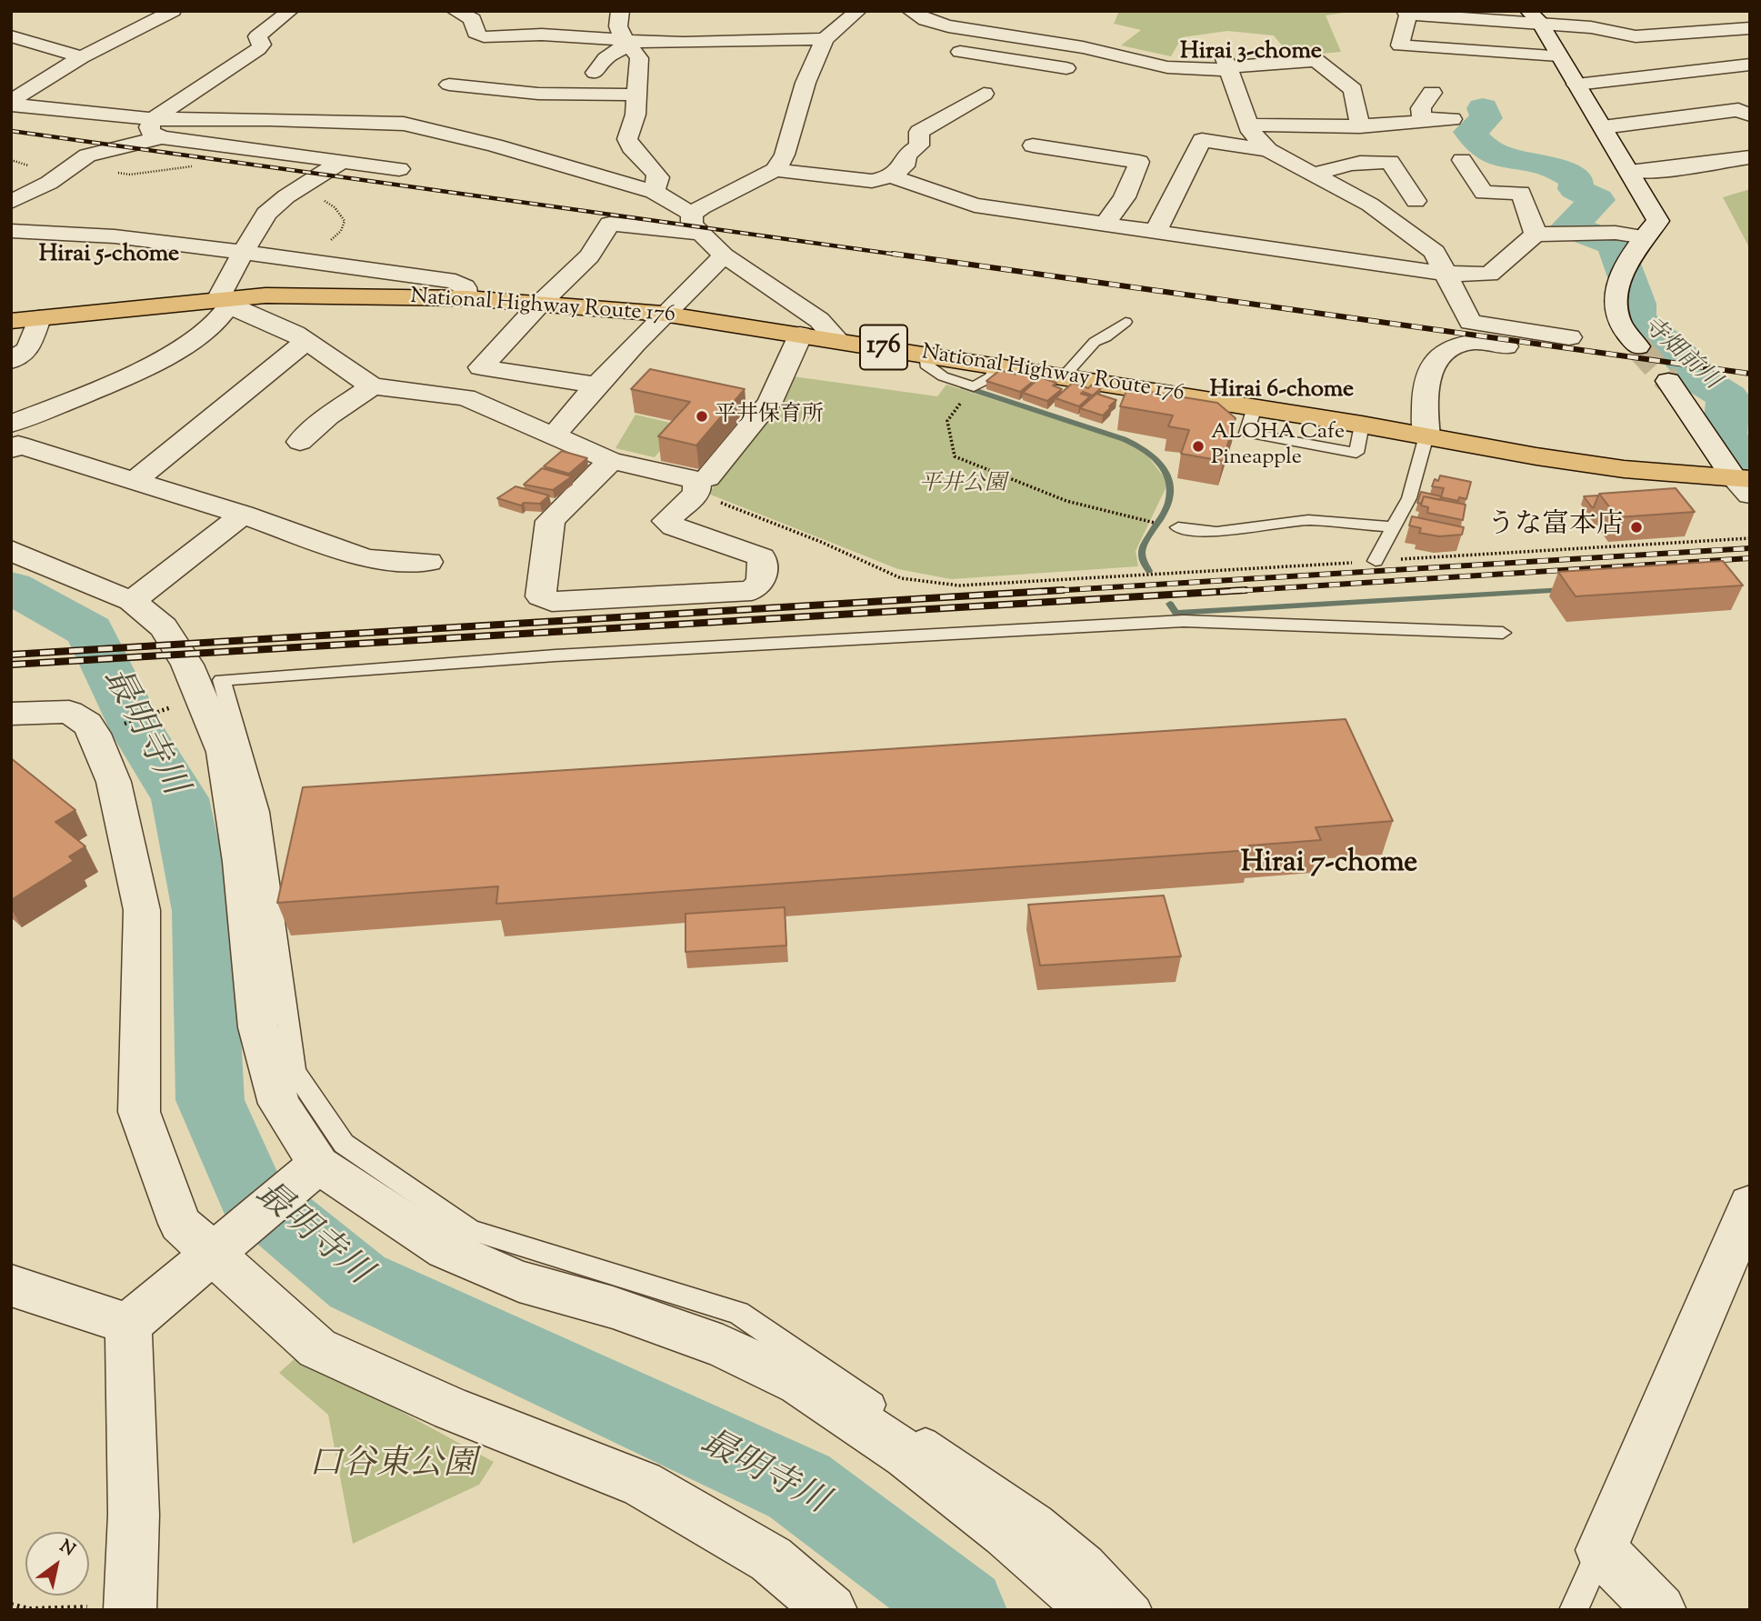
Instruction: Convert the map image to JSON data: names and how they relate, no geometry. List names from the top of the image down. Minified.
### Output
{"streets":{"highway":["National Highway Route 176","176"]},"districts":["Hirai 3-chome","Hirai 5-chome","Hirai 6-chome","Hirai 7-chome"],"water":["寺畑前川","最明寺川"],"parks":["平井公園","口谷東公園"],"places":["平井保育所","ALOHA Cafe Pineapple","うな富本店"],"north":"top right"}
